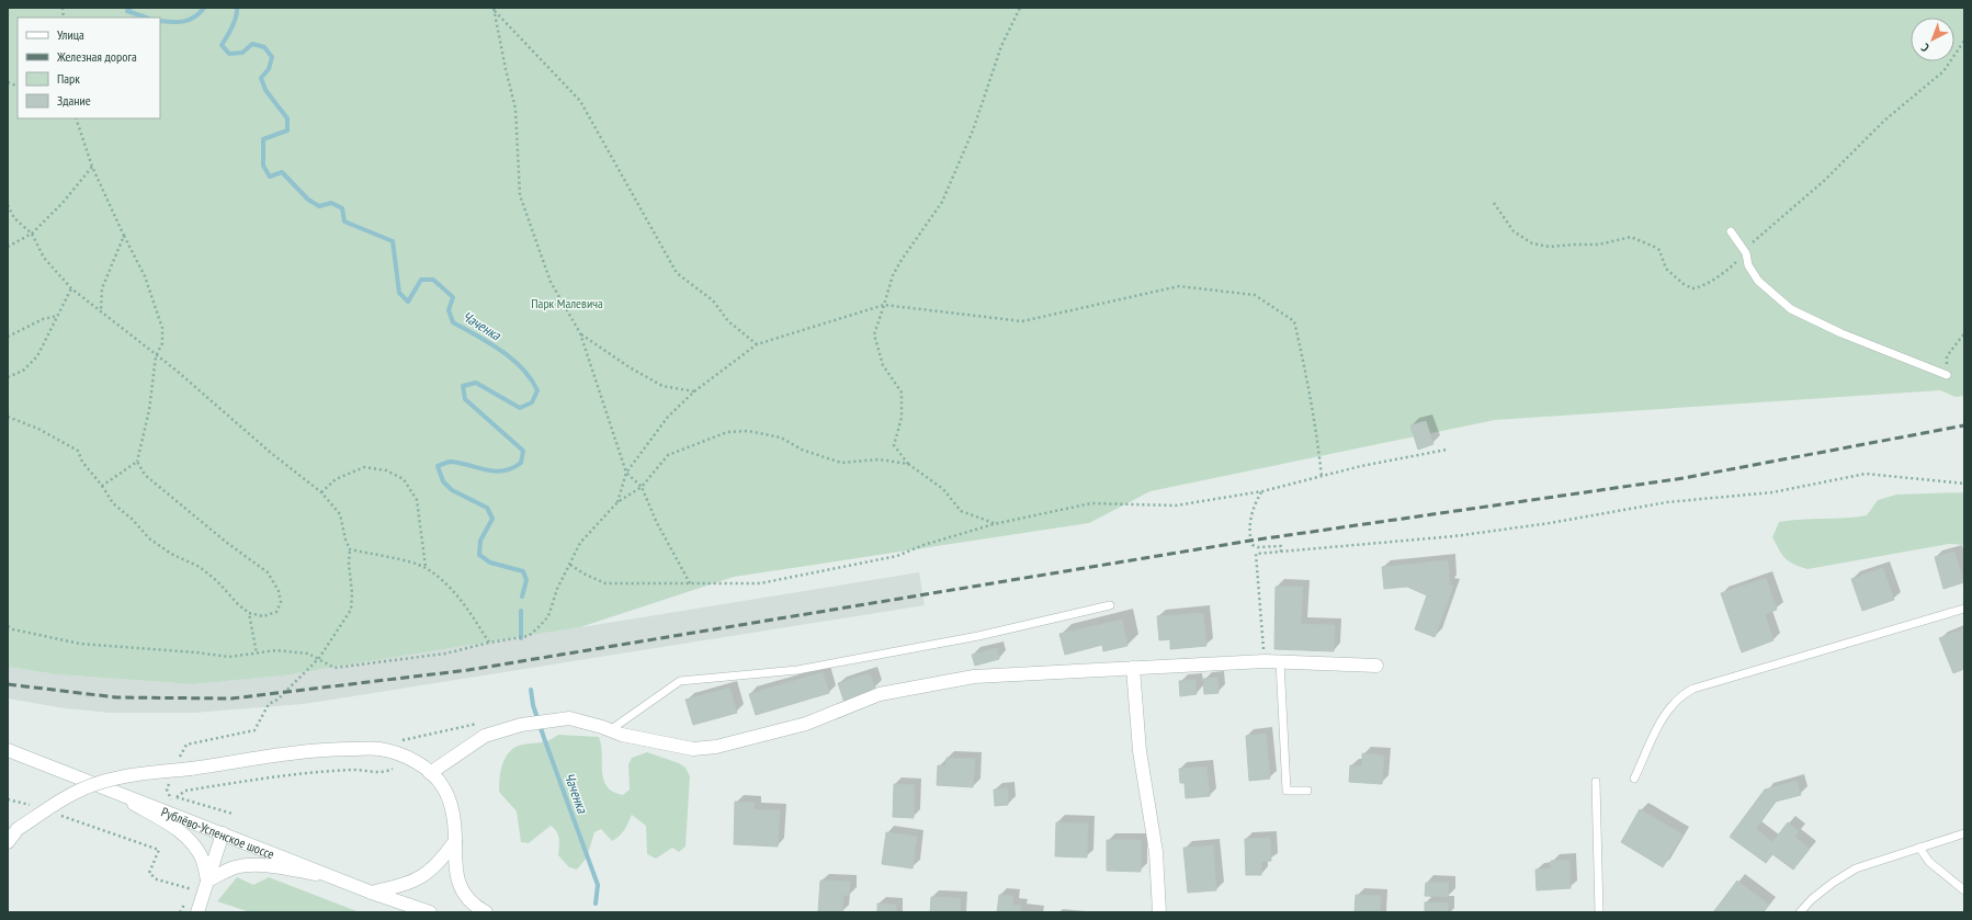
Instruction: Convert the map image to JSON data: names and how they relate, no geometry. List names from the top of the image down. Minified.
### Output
{"streets":{"street":["Рублёво-Успенское шоссе"]},"water":["Чаченка"],"parks":["Парк Малевича"],"legend":["Улица","Железная дорога","Парк","Здание"],"north":"bottom left"}
